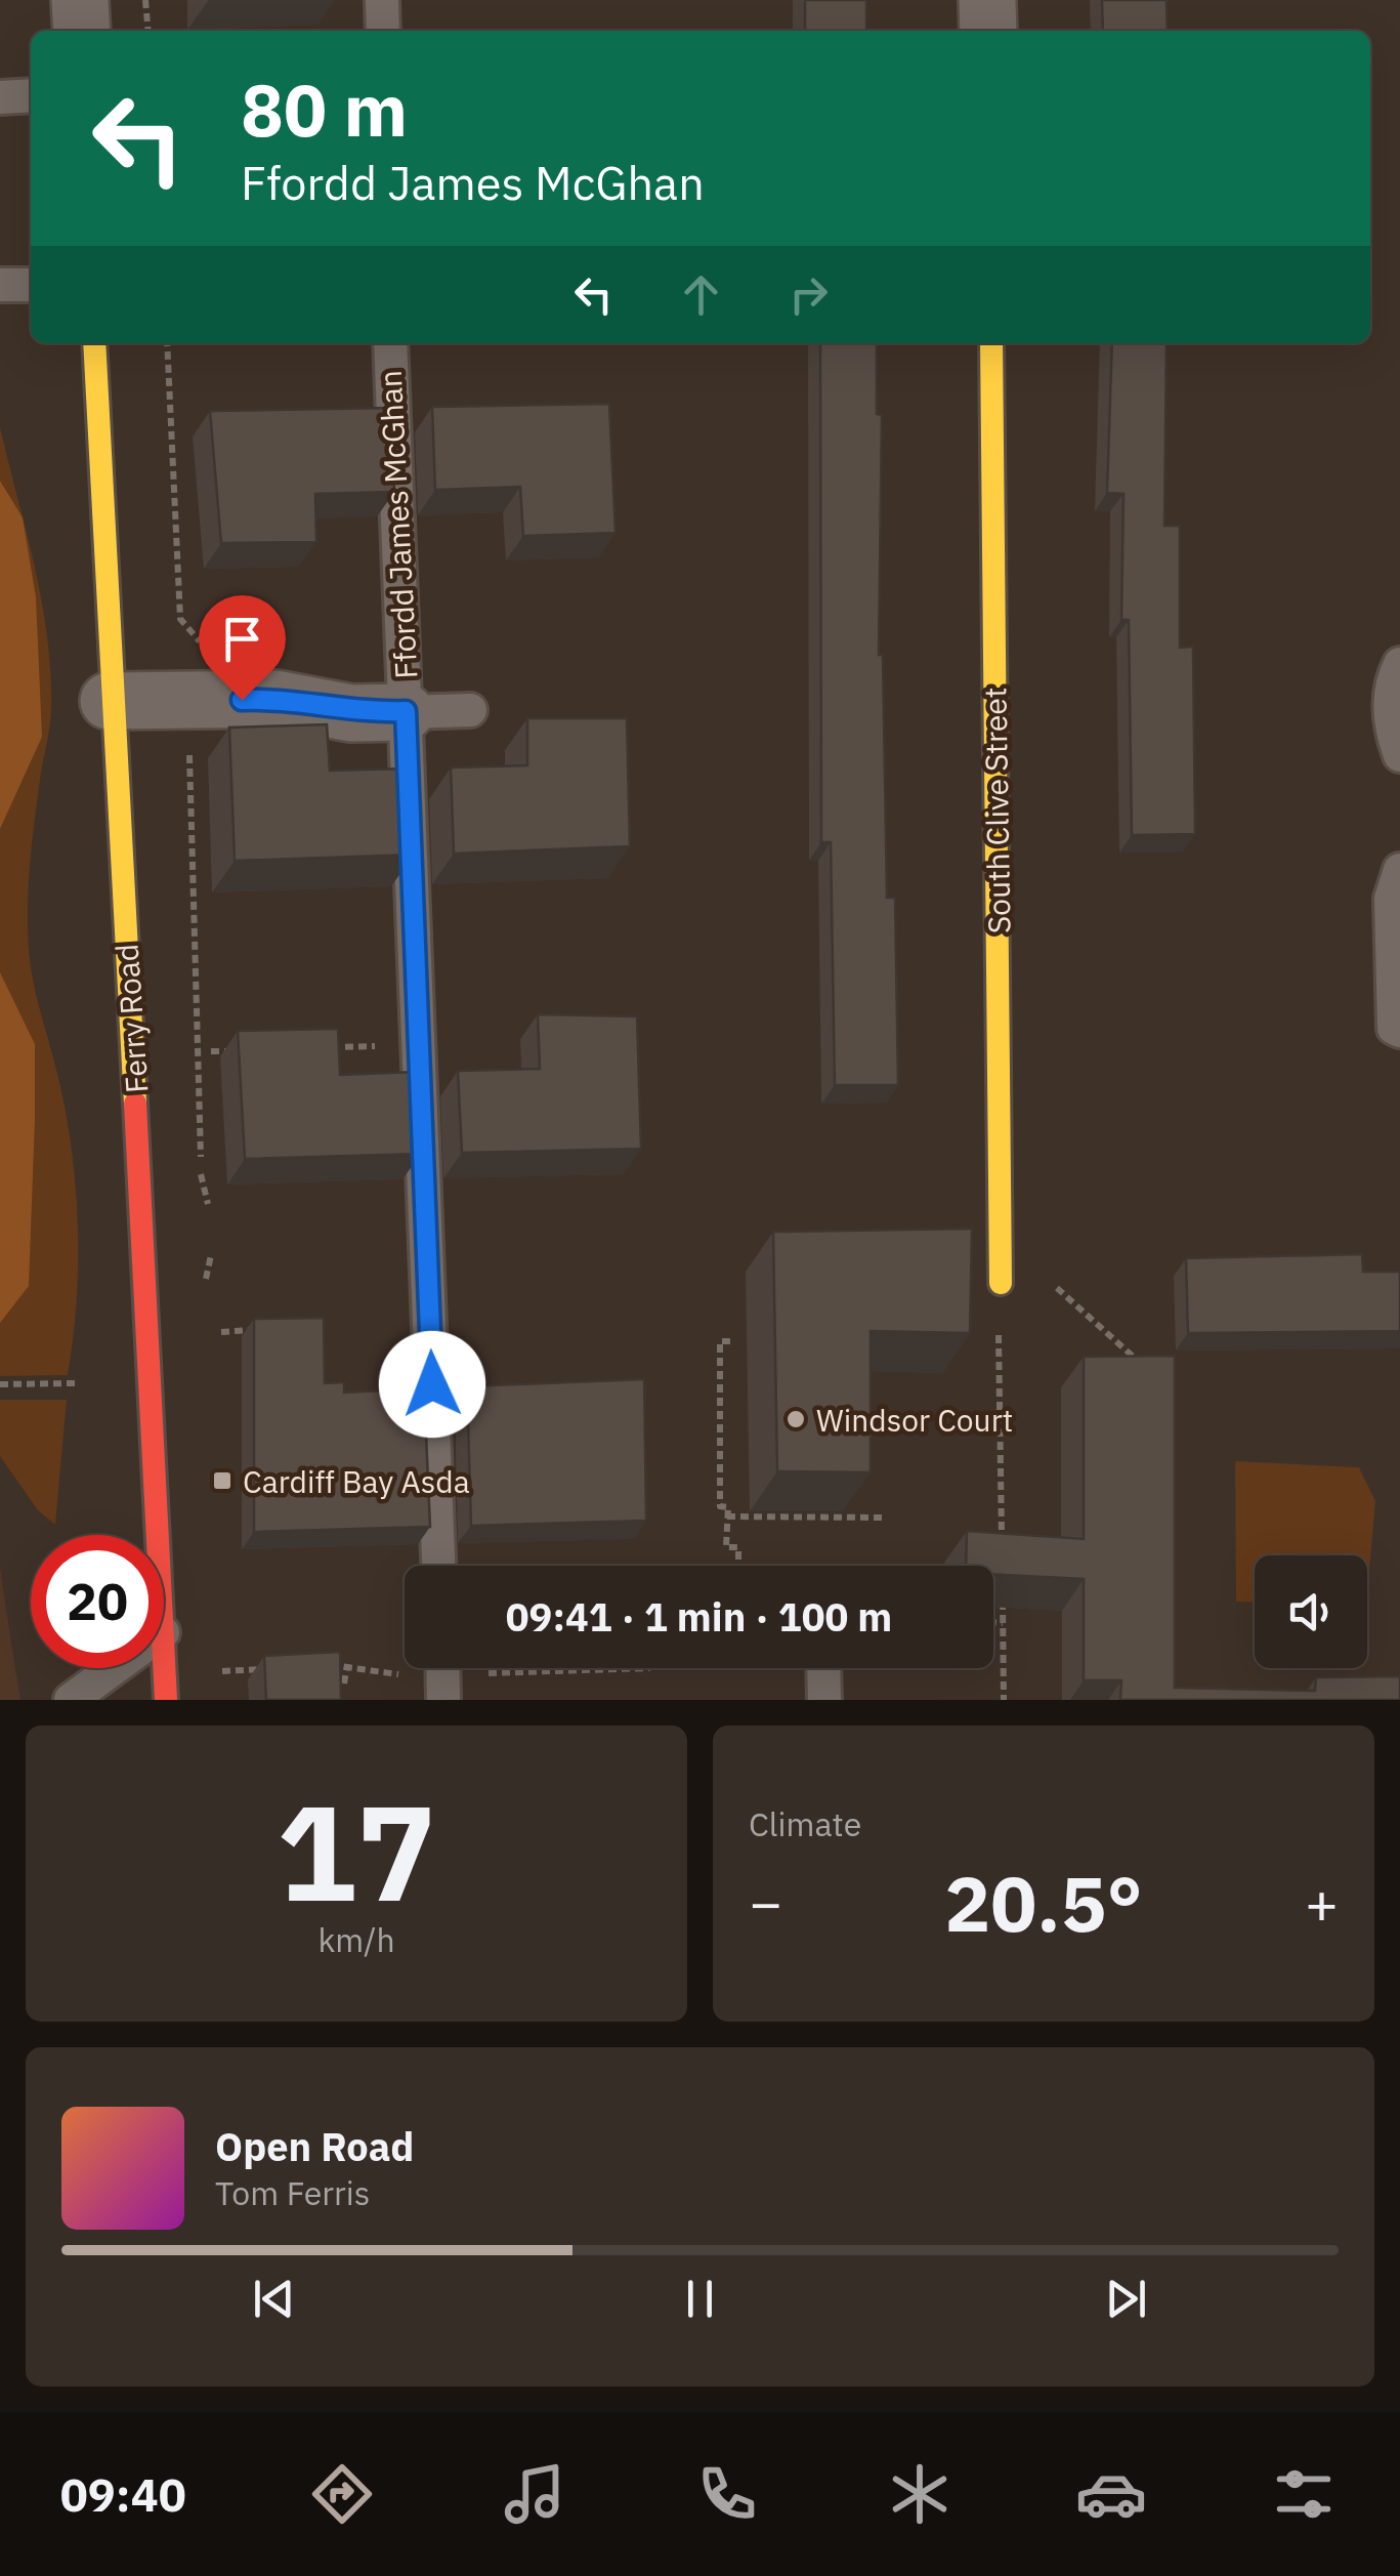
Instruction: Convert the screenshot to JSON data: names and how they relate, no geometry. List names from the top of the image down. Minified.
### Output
{"streets":{"street":["Ffordd James McGhan","South Clive Street","Ferry Road"]},"crossings":[["Ffordd James McGhan","Ferry Road"]],"places":{"other":["Windsor Court"],"transit":["Cardiff Bay Asda"]},"page":{"turn":["80 m","Ffordd James McGhan"],"limit":"20","trip":"09:41 · 1 min · 100 m","tile":[["17","km/h"],"Climate"],"heat":["−","20.5°","+"],"song":["Open Road","Tom Ferris"],"tabs":"09:40"}}
